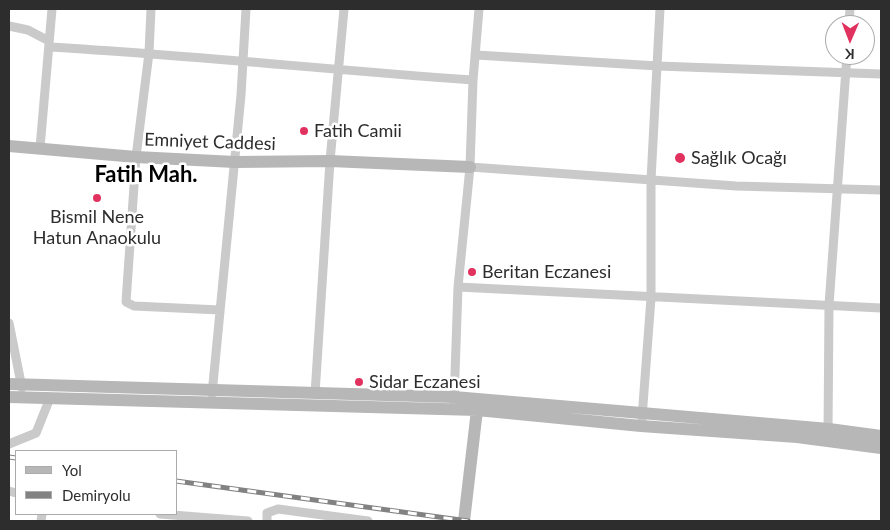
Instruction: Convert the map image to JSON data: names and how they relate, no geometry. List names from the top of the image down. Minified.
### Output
{"streets":{"street":["Emniyet Caddesi"]},"districts":["Fatih Mah."],"places":["Fatih Camii","Sağlık Ocağı","Bismil Nene Hatun Anaokulu","Beritan Eczanesi","Sidar Eczanesi"],"legend":["Yol","Demiryolu"],"north":"bottom"}
